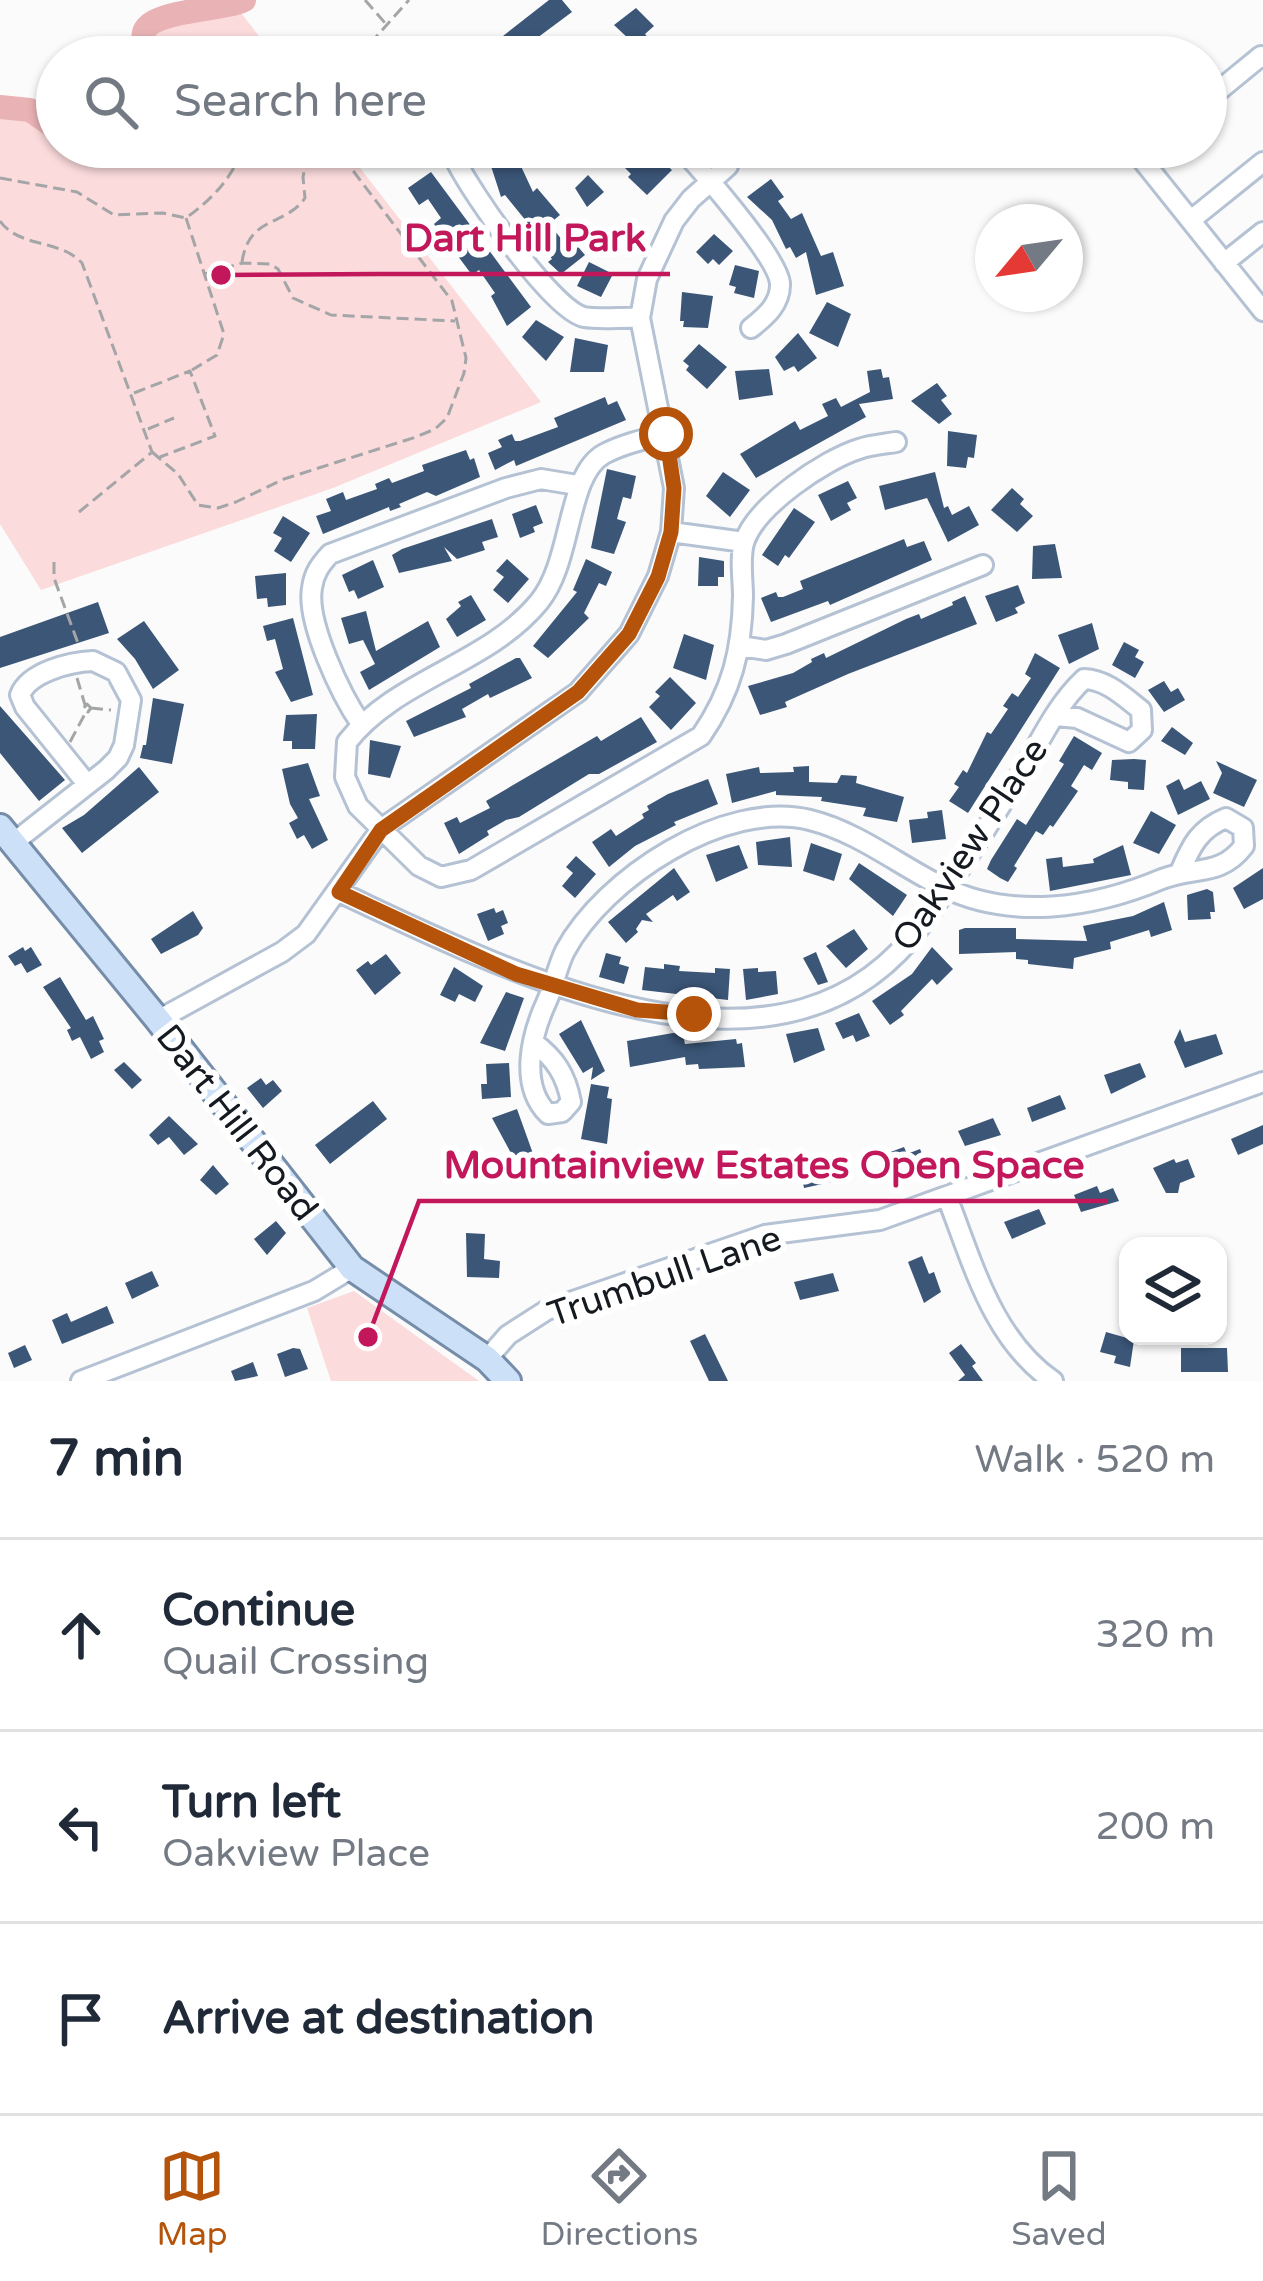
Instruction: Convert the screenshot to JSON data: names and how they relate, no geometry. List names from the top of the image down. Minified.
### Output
{"streets":{"main road":["Dart Hill Road"],"street":["Oakview Place","Trumbull Lane"]},"crossings":[["Dart Hill Road","Trumbull Lane"]],"places":["Dart Hill Park","Mountainview Estates Open Space"],"north":"bottom left","page":{"search":"Search here","heading":["7 min","Walk · 520 m"],"list":[["Continue","Quail Crossing","320 m"],["Turn left","Oakview Place","200 m"],"Arrive at destination"],"nav":["Map","Directions","Saved"]}}
